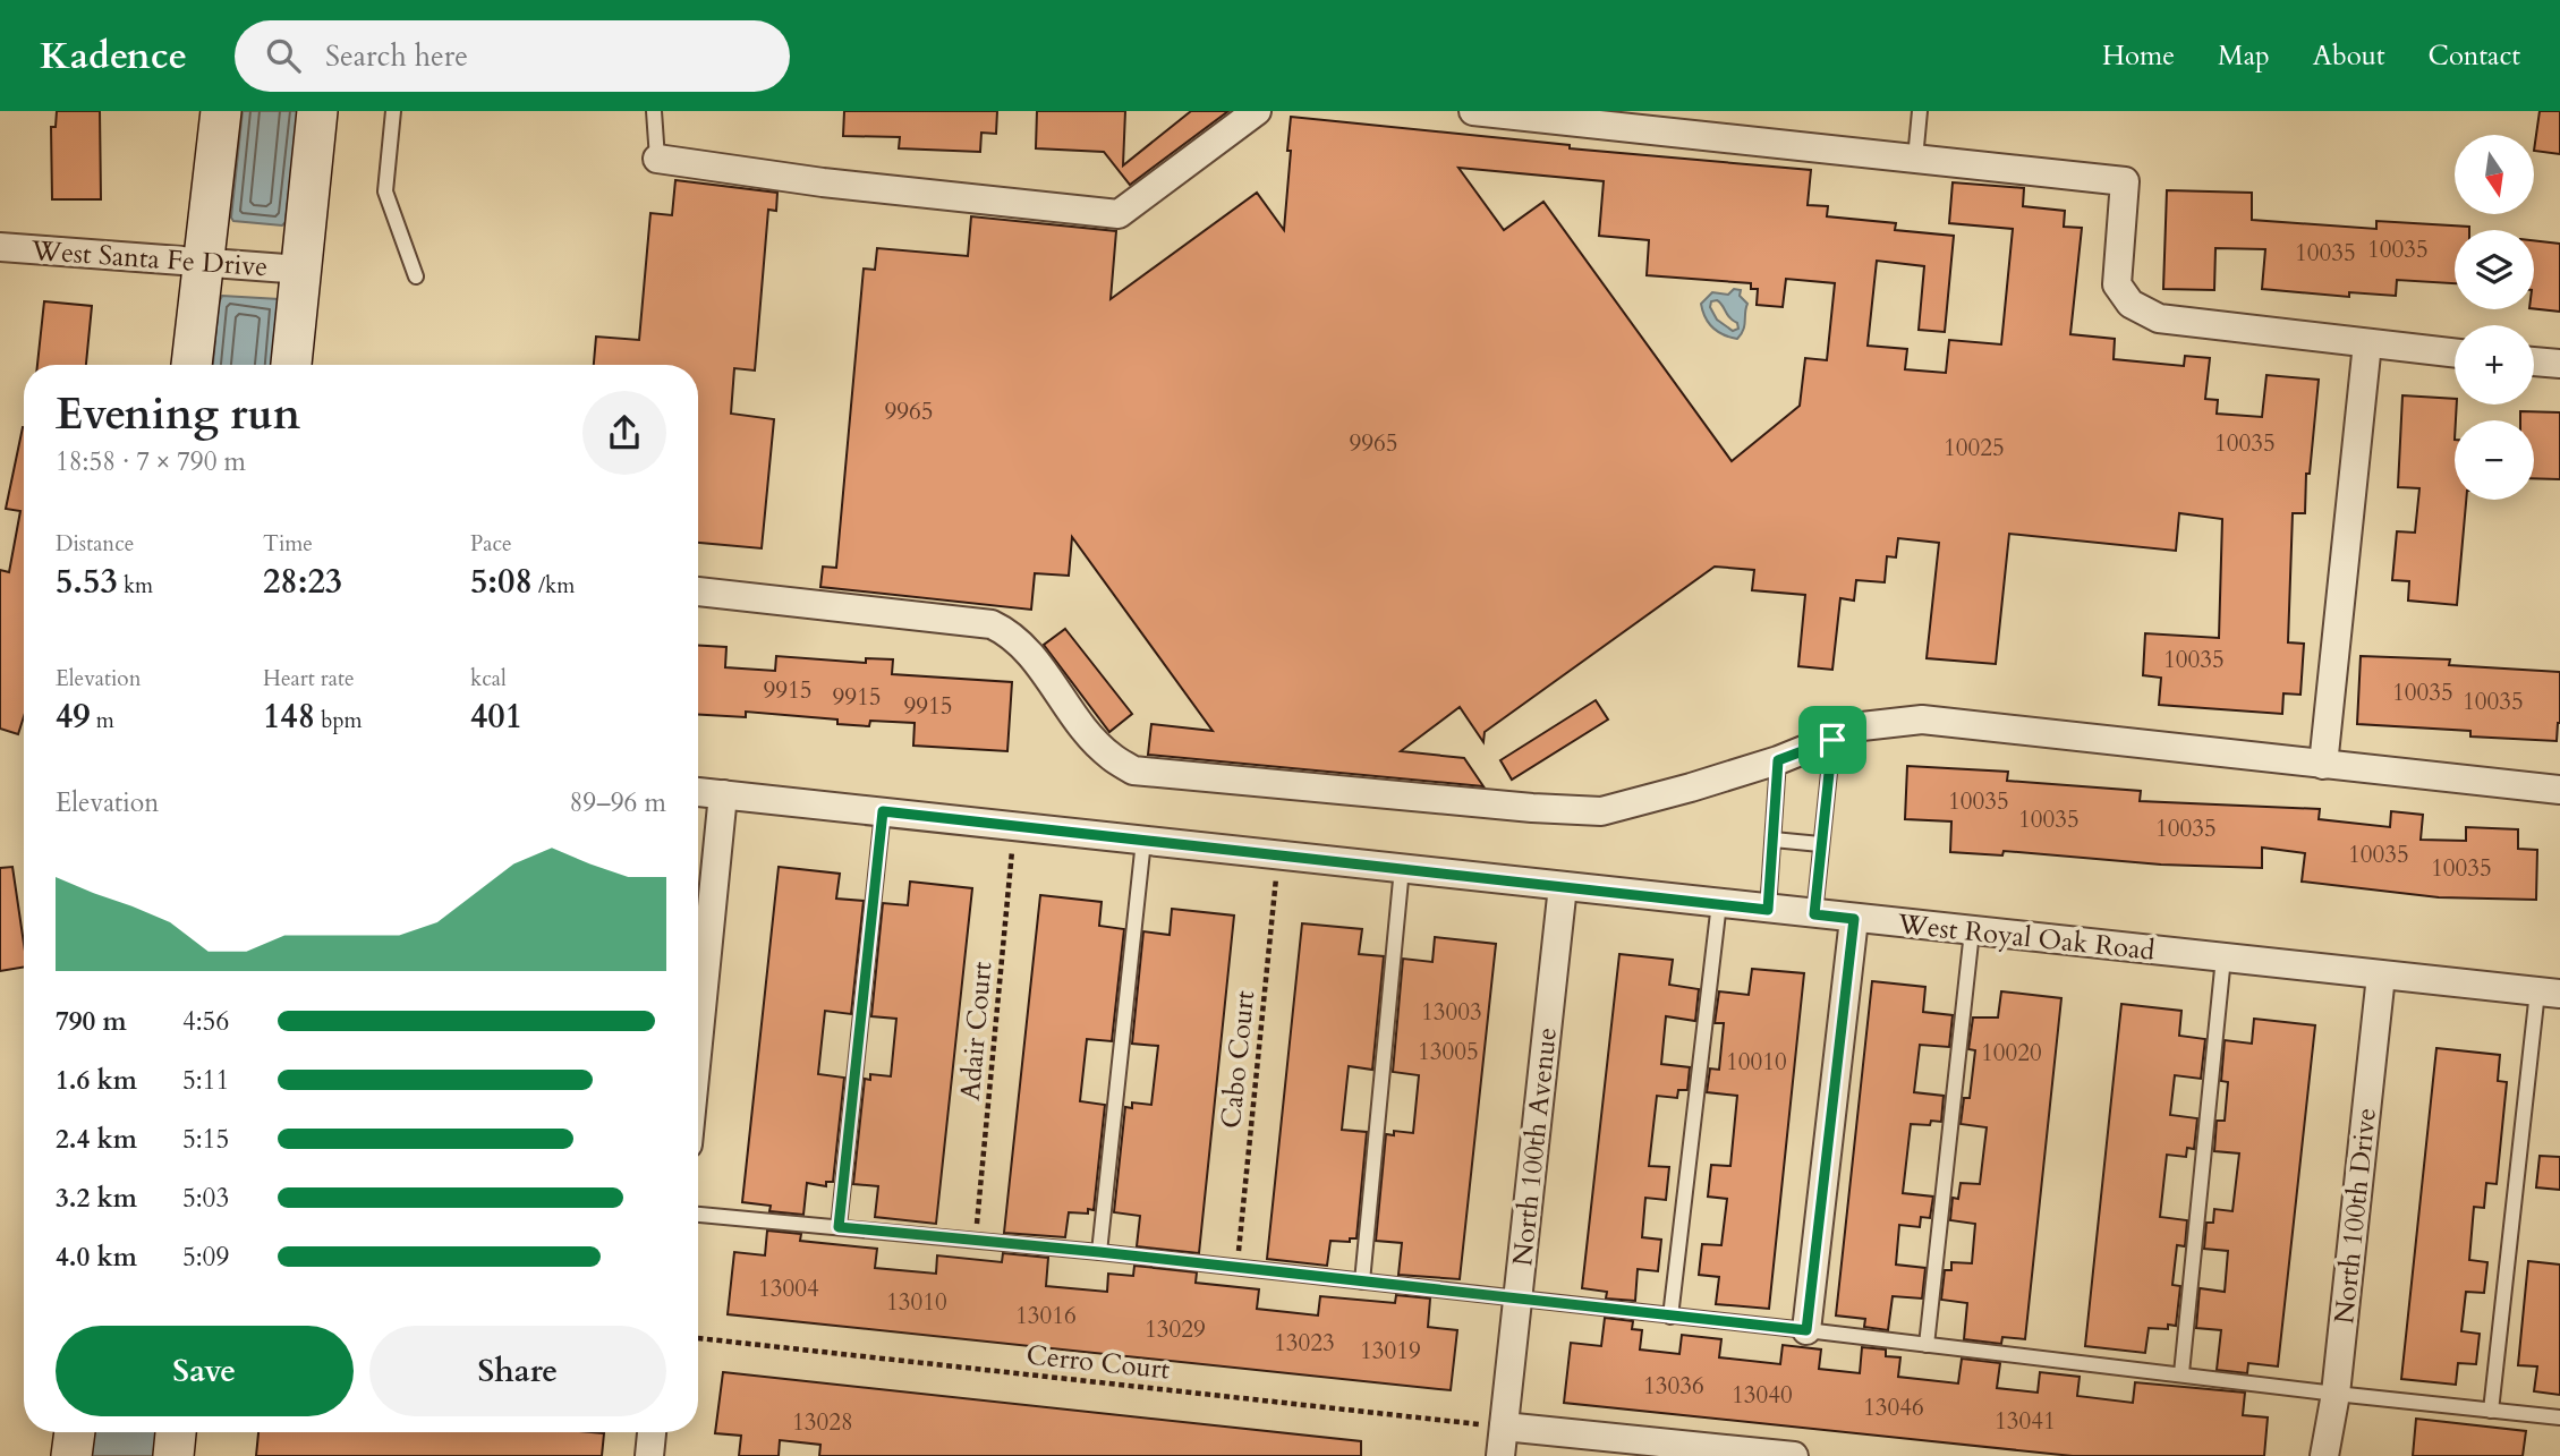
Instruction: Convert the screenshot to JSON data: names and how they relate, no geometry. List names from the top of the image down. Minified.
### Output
{"streets":{"street":["West Santa Fe Drive","West Royal Oak Road","North 100th Avenue","North 100th Drive"],"path":["Adair Court","Cabo Court","Cerro Court"]},"crossings":[["West Royal Oak Road","Adair Court"],["West Royal Oak Road","Cabo Court"],["West Royal Oak Road","North 100th Avenue"],["West Royal Oak Road","North 100th Drive"],["North 100th Avenue","Cerro Court"]],"house_numbers":["10035","10035","9965","9965","10035","10025","10035","9915","10035","9915","10035","9915","10035","10035","10035","10035","10035","13003","13005","10020","10010","13004","13010","13016","13029","13023","13019","13036","13040","13046","13041","13028"],"north":"bottom","page":{"header":"Kadence","search":"Search here","nav":["Home","Map","About","Contact"],"map_buttons":["+","−"],"heading":["Evening run","18:58 · 7 × 790 m"],"stats":[["Distance","5.53 km"],["Time","28:23"],["Pace","5:08 /km"],["Elevation","49 m"],["Heart rate","148 bpm"],["kcal","401"]],"chart":["Elevation","89–96 m"],"list":[{"name":"790 m","note":"4:56"},{"name":"1.6 km","note":"5:11"},{"name":"2.4 km","note":"5:15"},{"name":"3.2 km","note":"5:03"},{"name":"4.0 km","note":"5:09"}],"buttons":["Save","Share"]}}
